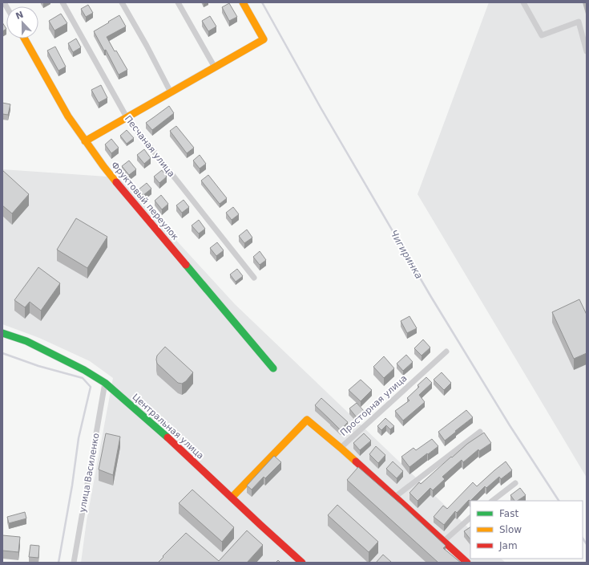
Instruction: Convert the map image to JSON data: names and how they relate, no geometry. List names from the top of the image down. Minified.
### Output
{"streets":{"street":["Песчаная улица","Фруктовый переулок","Просторная улица","Центральная улица","улица Василенко"]},"crossings":[["Просторная улица","Центральная улица"],["Центральная улица","улица Василенко"]],"water":["Чигиринка"],"legend":["Fast","Slow","Jam"],"north":"top"}
